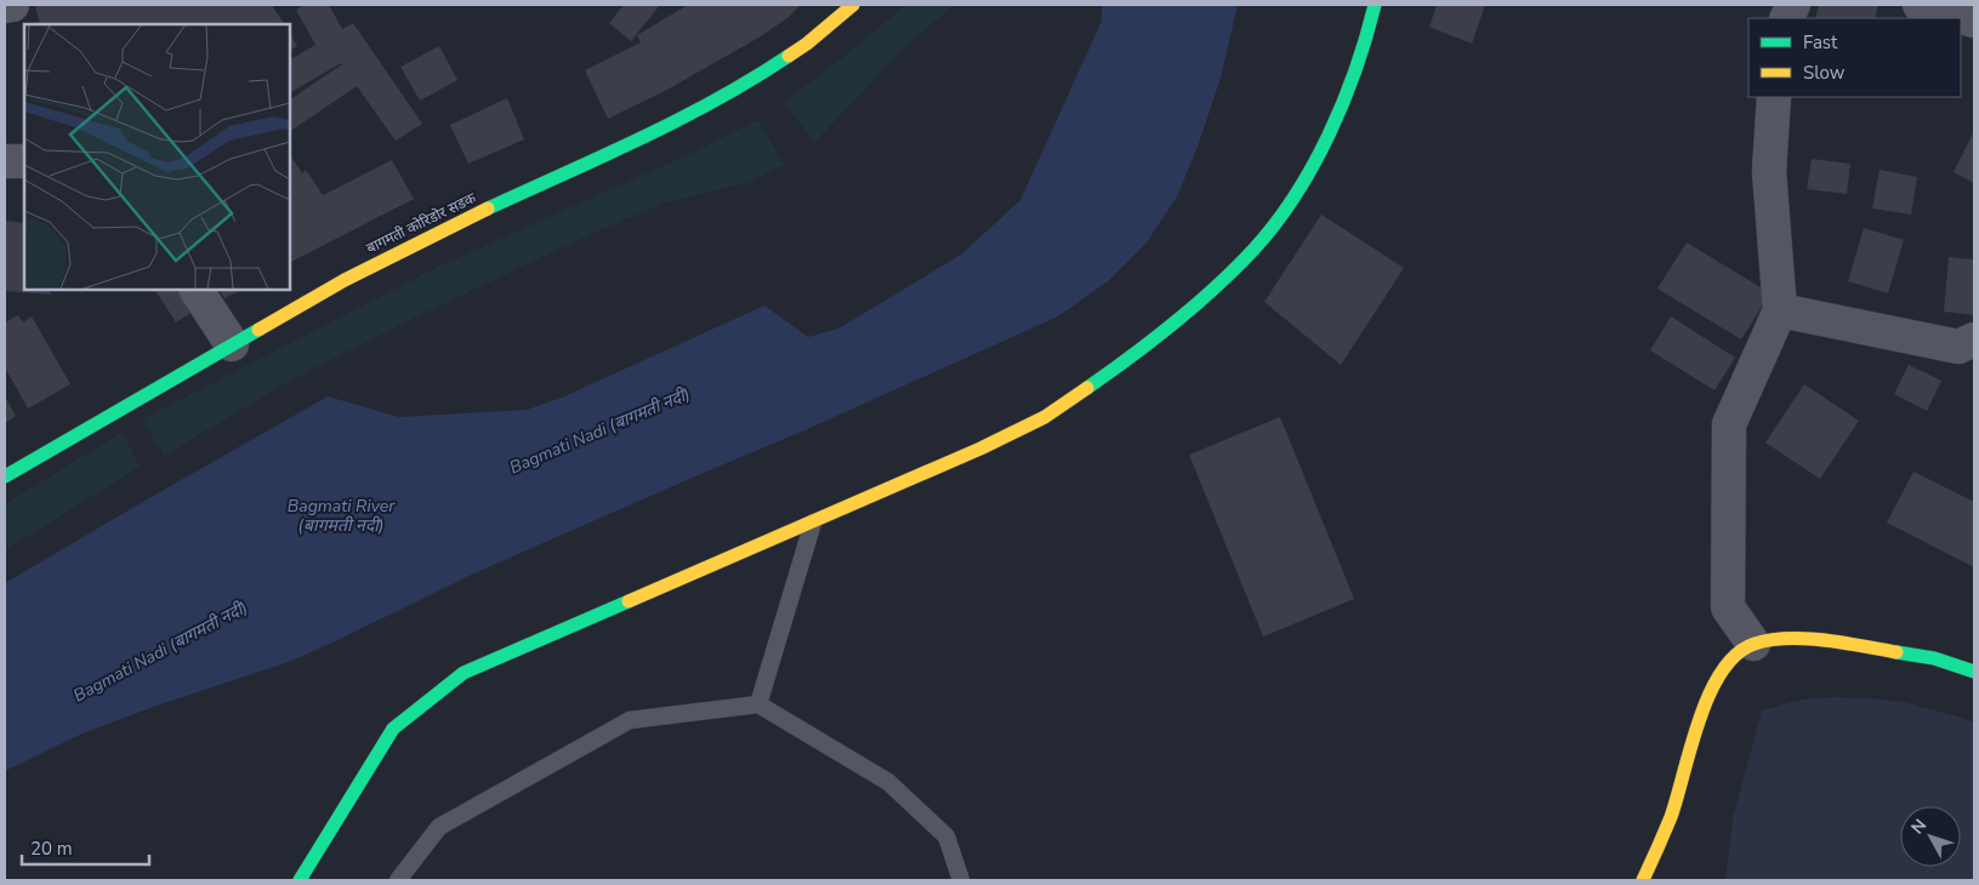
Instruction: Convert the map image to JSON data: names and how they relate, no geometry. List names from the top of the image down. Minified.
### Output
{"streets":{"main road":["बागमती कोरिडोर सडक"]},"water":["Bagmati Nadi (बागमती नदी)","Bagmati River (बागमती नदी)"],"legend":["Fast","Slow"],"scale_bar":"20 m","north":"top left"}
